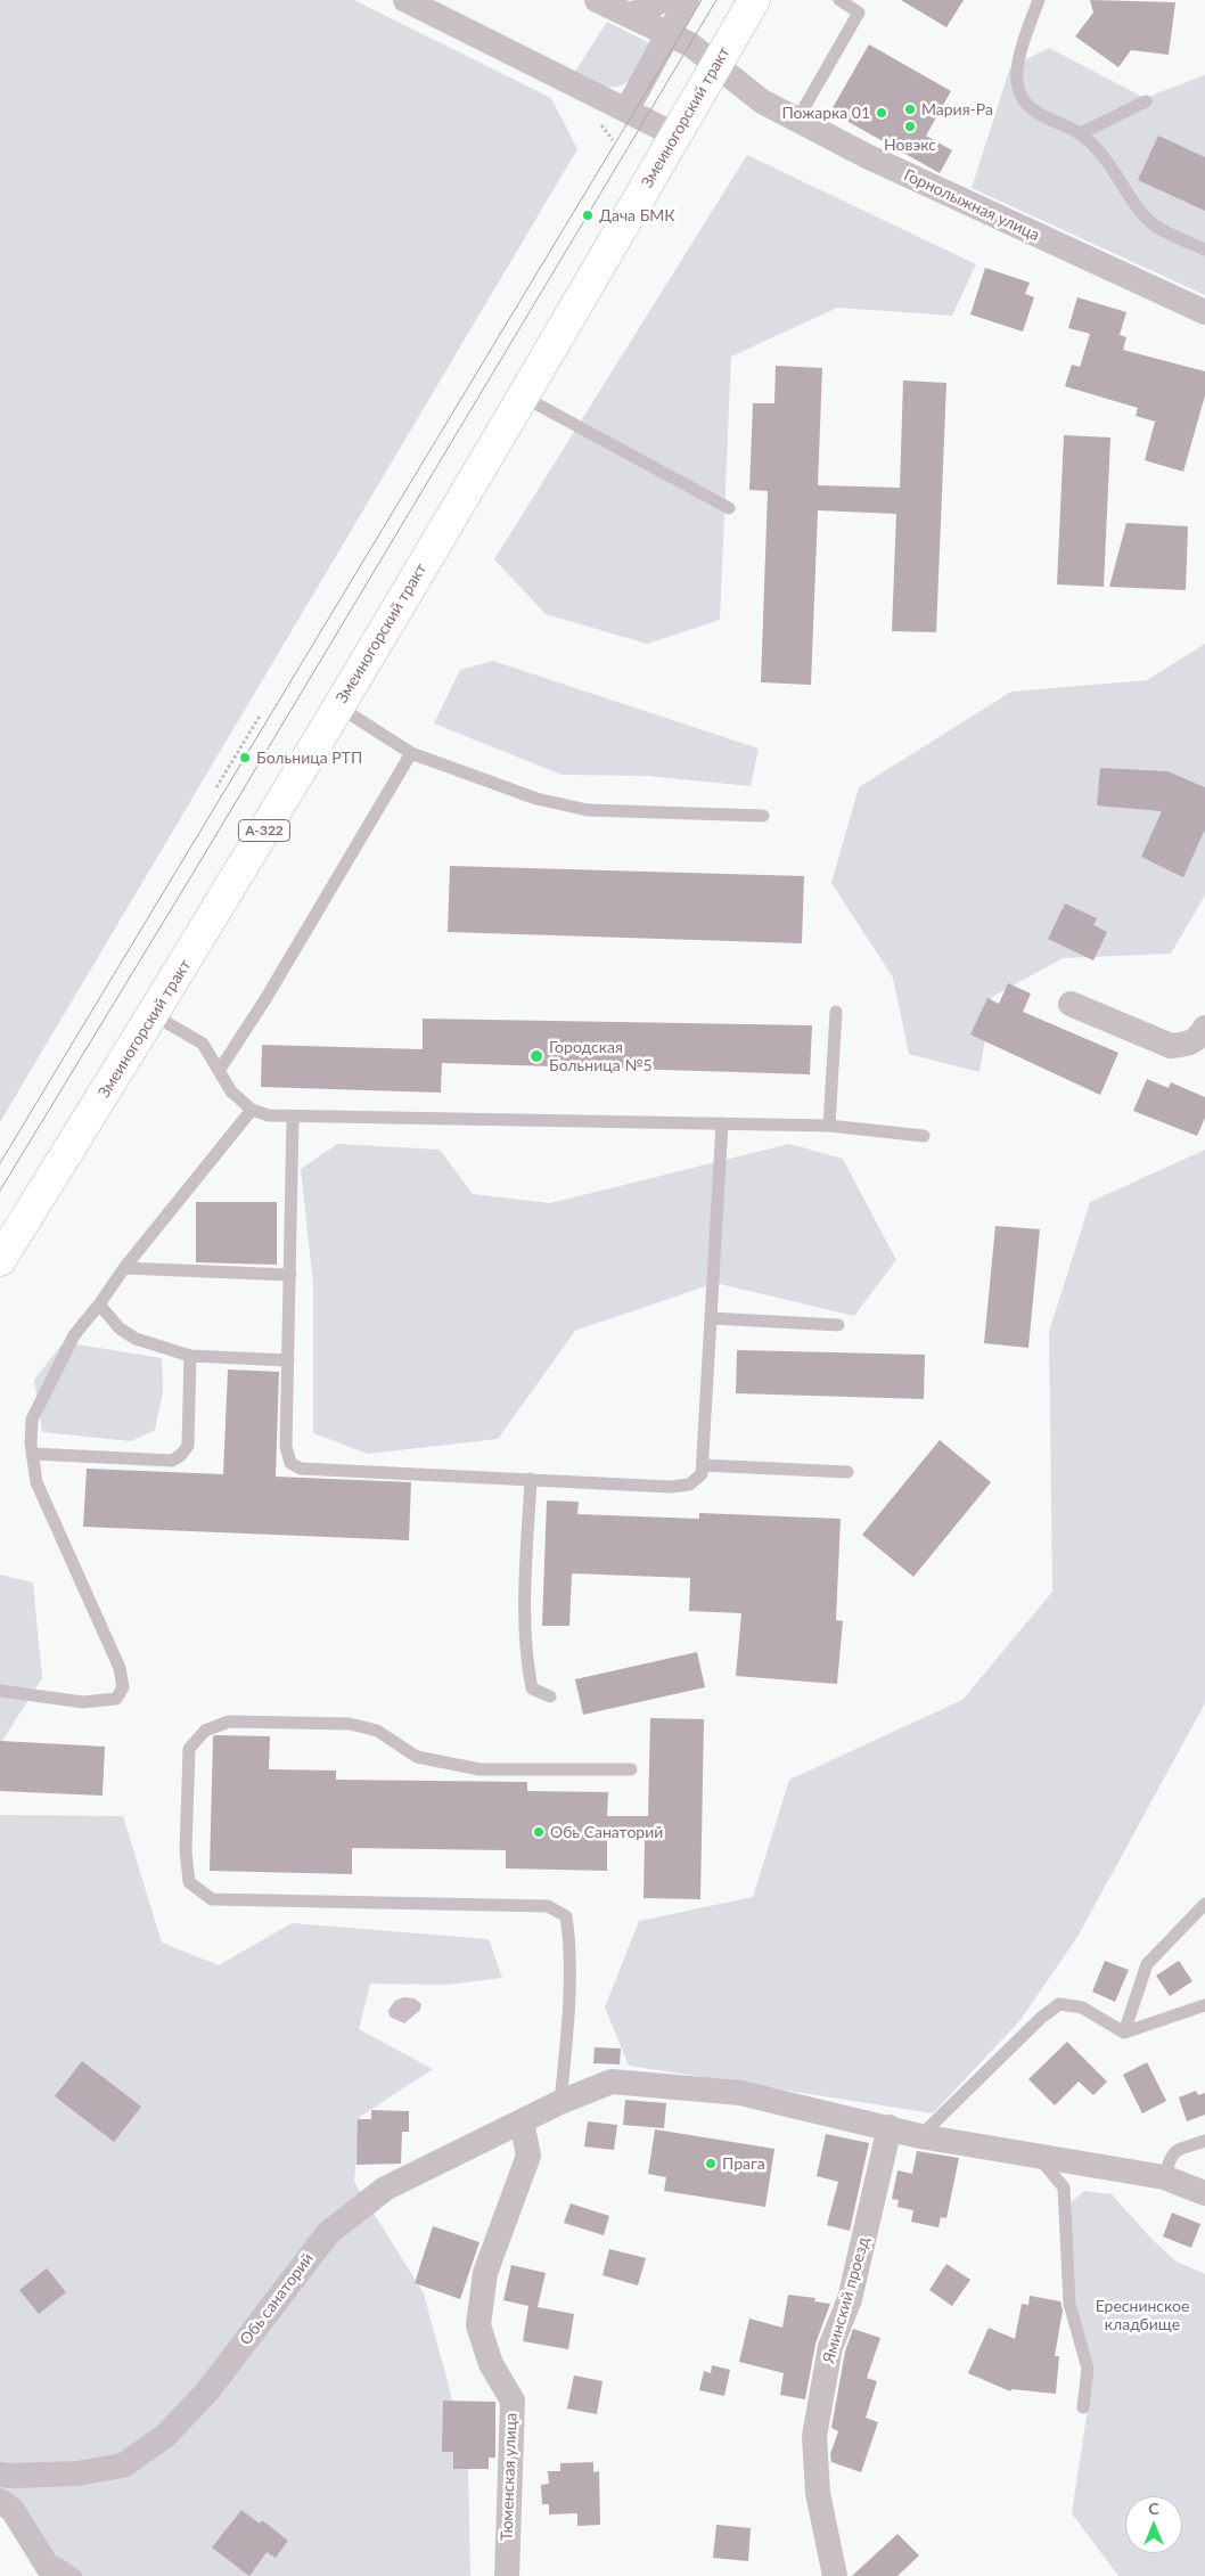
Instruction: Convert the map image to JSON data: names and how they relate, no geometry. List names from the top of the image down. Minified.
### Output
{"streets":{"highway":["Змеиногорский тракт","А-322"],"street":["Горнолыжная улица","Обь санаторий","Яминский проезд","Тюменская улица"]},"crossings":[["Змеиногорский тракт","Горнолыжная улица"],["Обь санаторий","Яминский проезд"],["Обь санаторий","Тюменская улица"]],"parks":["Ереснинское кладбище"],"places":["Мария-Ра","Пожарка 01","Новэкс","Дача БМК","Больница РТП","Городская Больница №5","Обь Санаторий","Прага"],"north":"top"}
